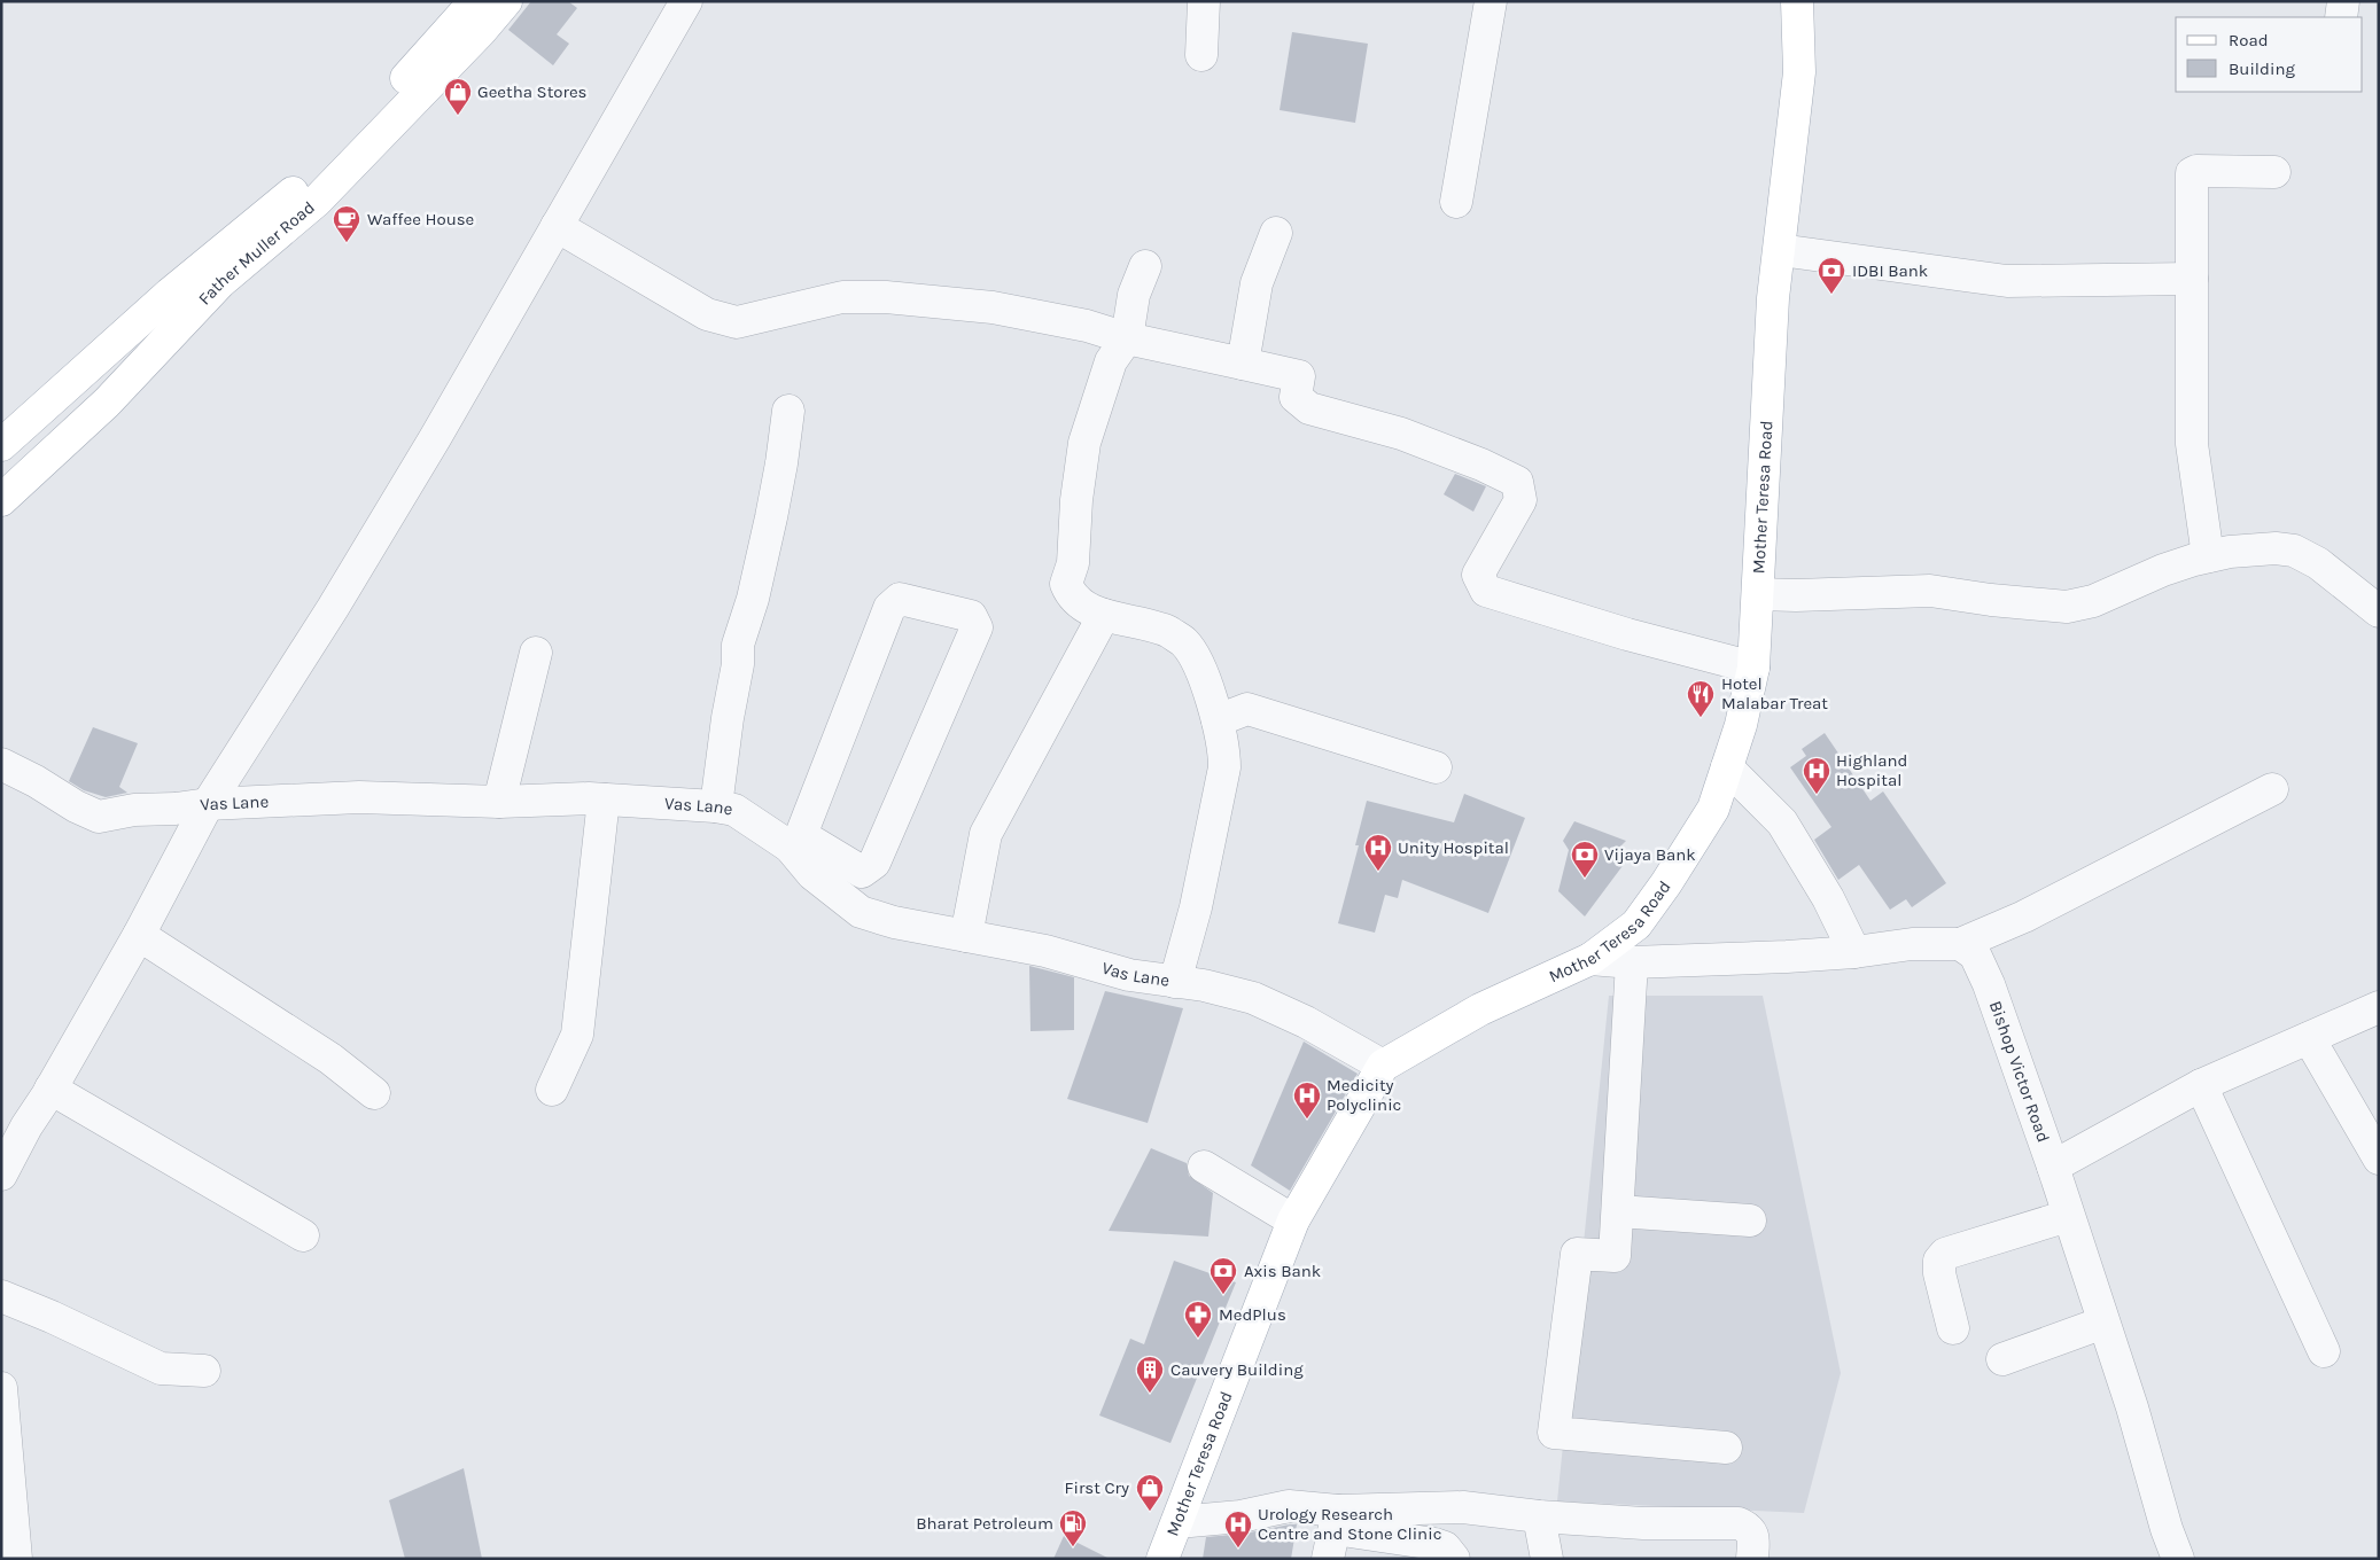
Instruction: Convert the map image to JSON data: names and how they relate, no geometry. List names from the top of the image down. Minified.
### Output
{"streets":{"main road":["Father Muller Road","Mother Teresa Road"],"street":["Vas Lane","Bishop Victor Road"]},"crossings":[["Mother Teresa Road","Vas Lane"]],"places":{"shop":["Geetha Stores","First Cry"],"cafe":["Waffee House"],"bank":["IDBI Bank","Vijaya Bank","Axis Bank"],"restaurant":["Hotel Malabar Treat"],"hospital":["Highland Hospital","Unity Hospital","Medicity Polyclinic","Urology Research Centre and Stone Clinic"],"pharmacy":["MedPlus"],"building":["Cauvery Building"],"fuel station":["Bharat Petroleum"]},"legend":["Road","Building"]}
